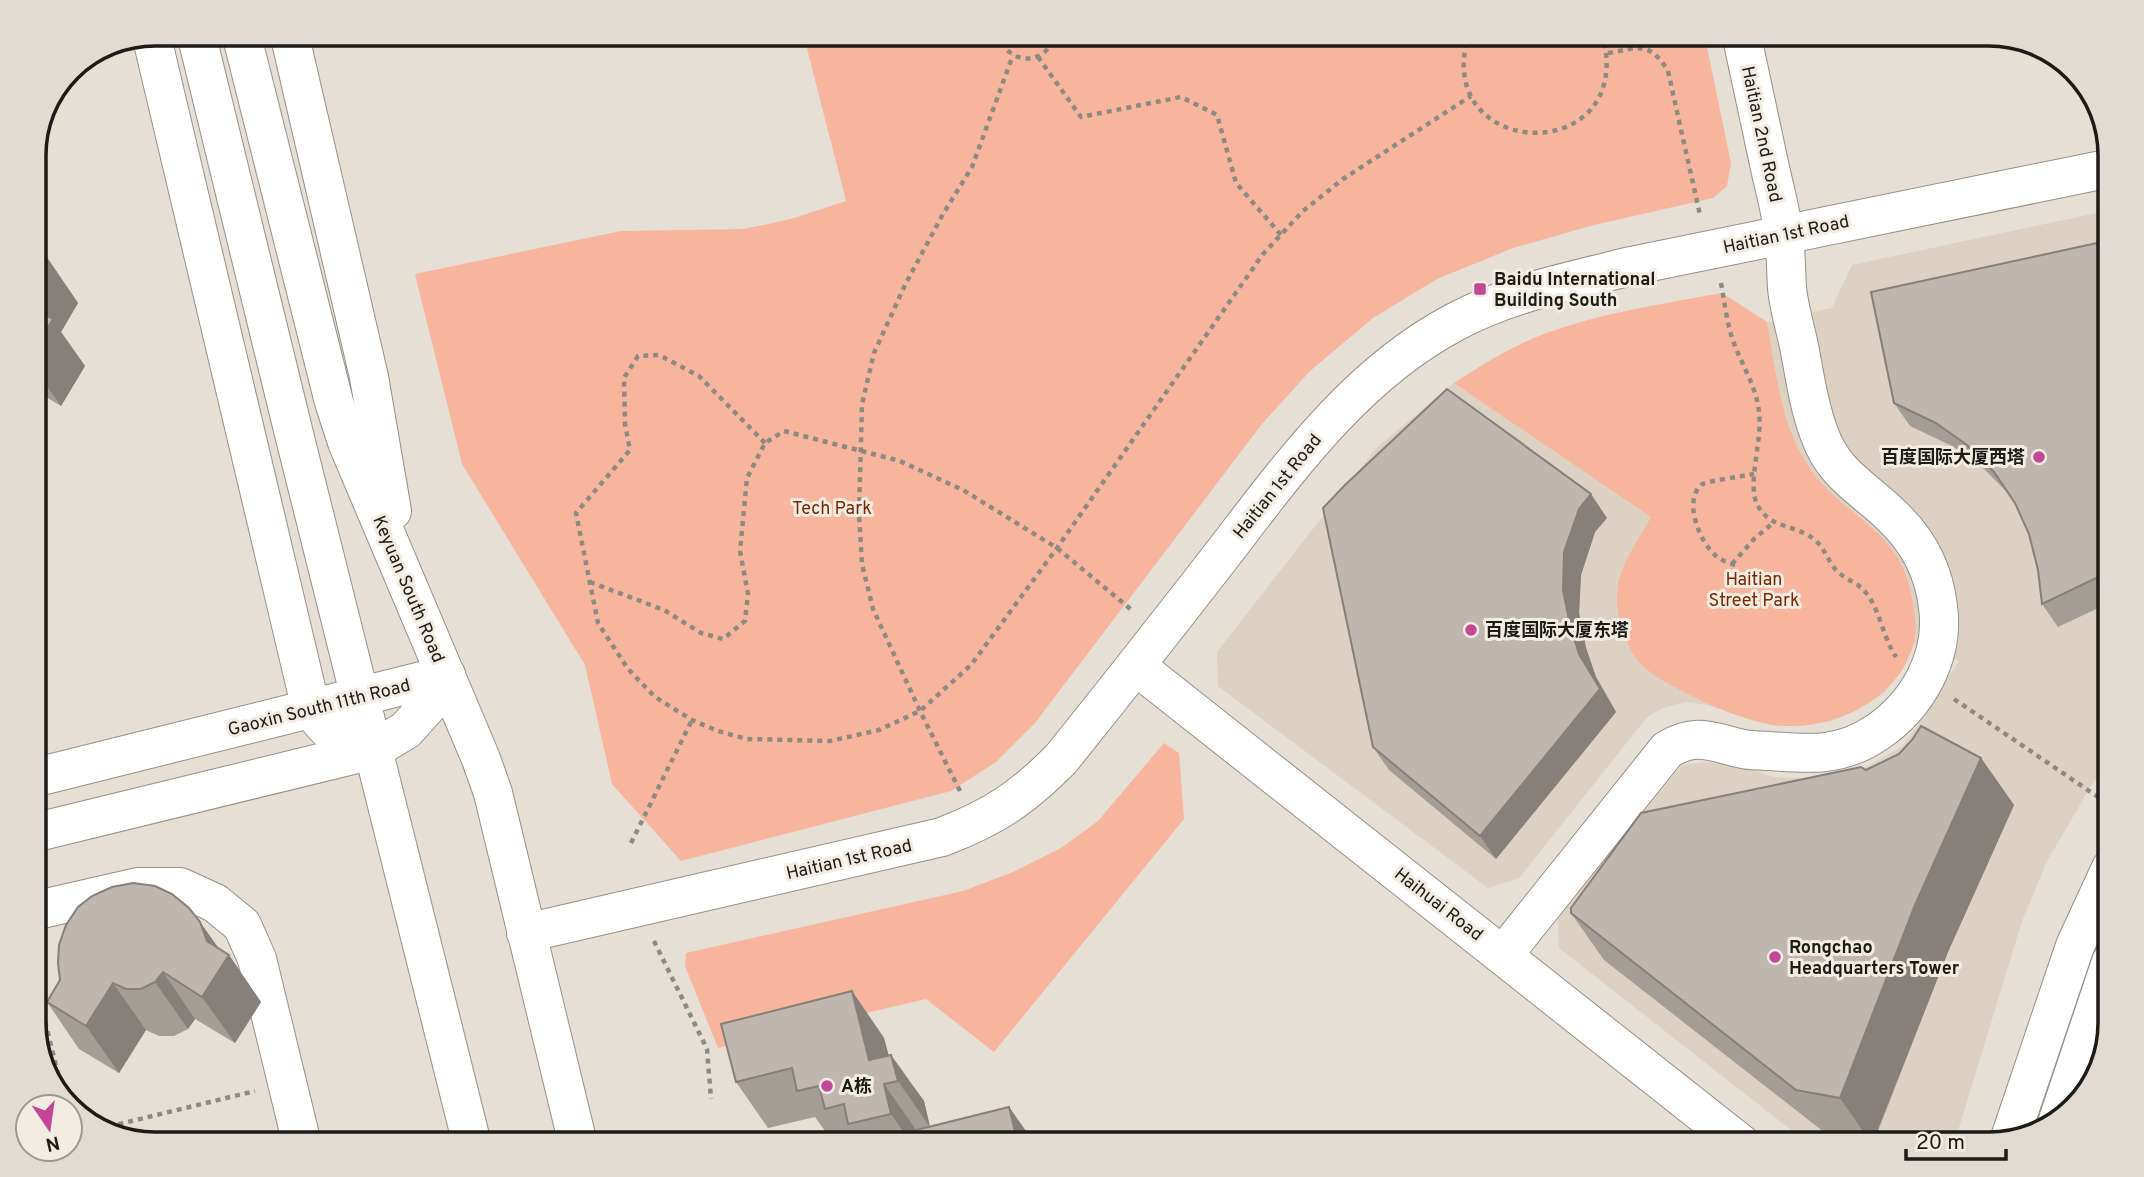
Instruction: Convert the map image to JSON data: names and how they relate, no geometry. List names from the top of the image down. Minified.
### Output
{"streets":{"street":["Haitian 2nd Road","Haitian 1st Road","Keyuan South Road","Gaoxin South 11th Road","Haihuai Road"]},"crossings":[["Haitian 2nd Road","Haitian 1st Road"],["Haitian 2nd Road","Haihuai Road"],["Haitian 1st Road","Keyuan South Road"],["Haitian 1st Road","Haihuai Road"],["Keyuan South Road","Gaoxin South 11th Road"]],"parks":["Tech Park","Haitian Street Park"],"places":{"transit":["Baidu International Building South"],"other":["百度国际大厦西塔","百度国际大厦东塔","Rongchao Headquarters Tower","A栋"]},"scale_bar":"20 m","north":"bottom"}
